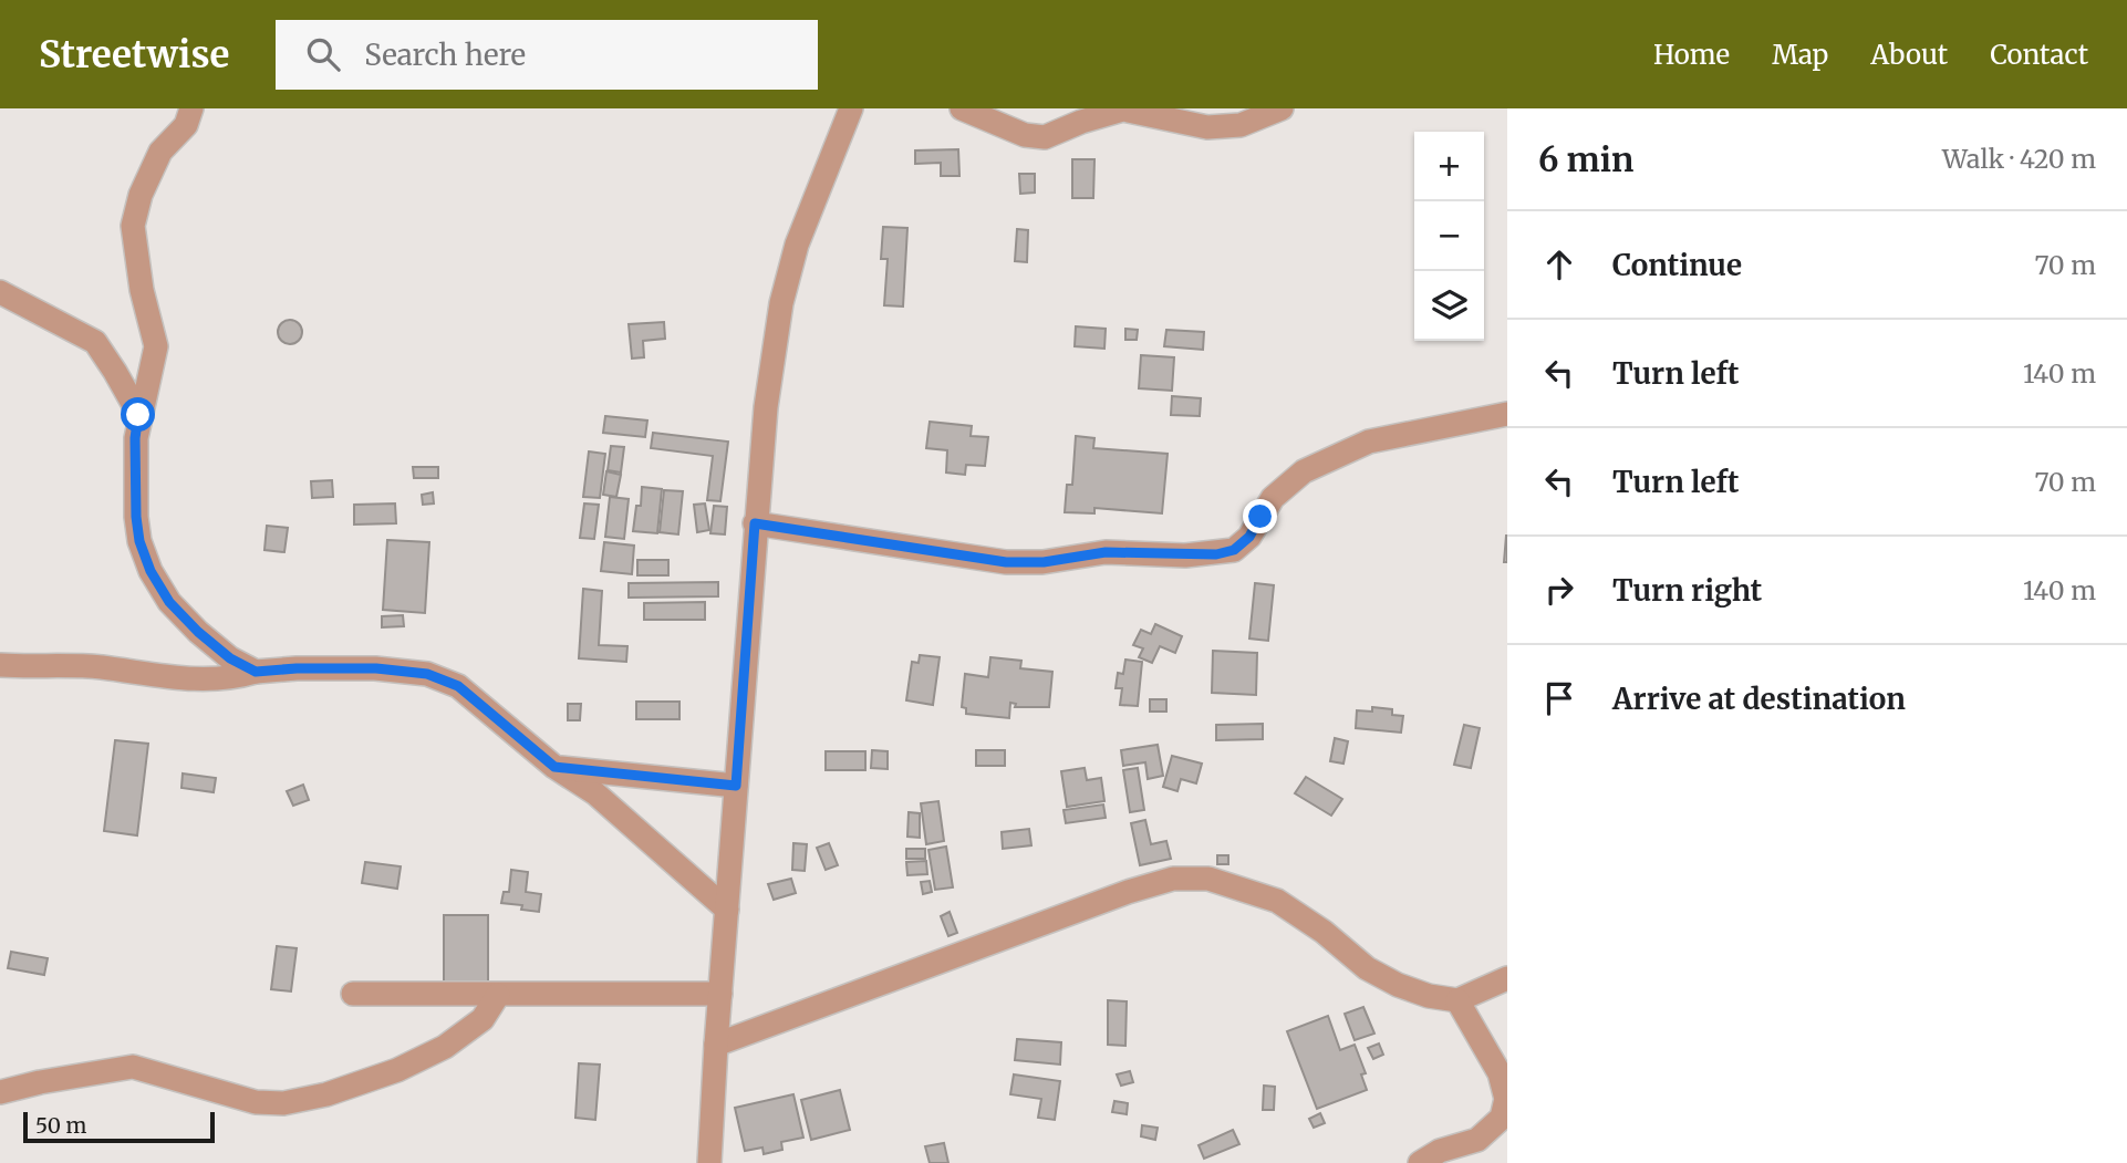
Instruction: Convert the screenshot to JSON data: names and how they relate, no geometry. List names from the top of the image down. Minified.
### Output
{"scale_bar":"50 m","page":{"header":"Streetwise","search":"Search here","nav":["Home","Map","About","Contact"],"heading":["6 min","Walk · 420 m"],"map_buttons":["+","−"],"list":[["Continue","70 m"],["Turn left","140 m"],["Turn left","70 m"],["Turn right","140 m"],"Arrive at destination"],"scale":"50 m"}}
